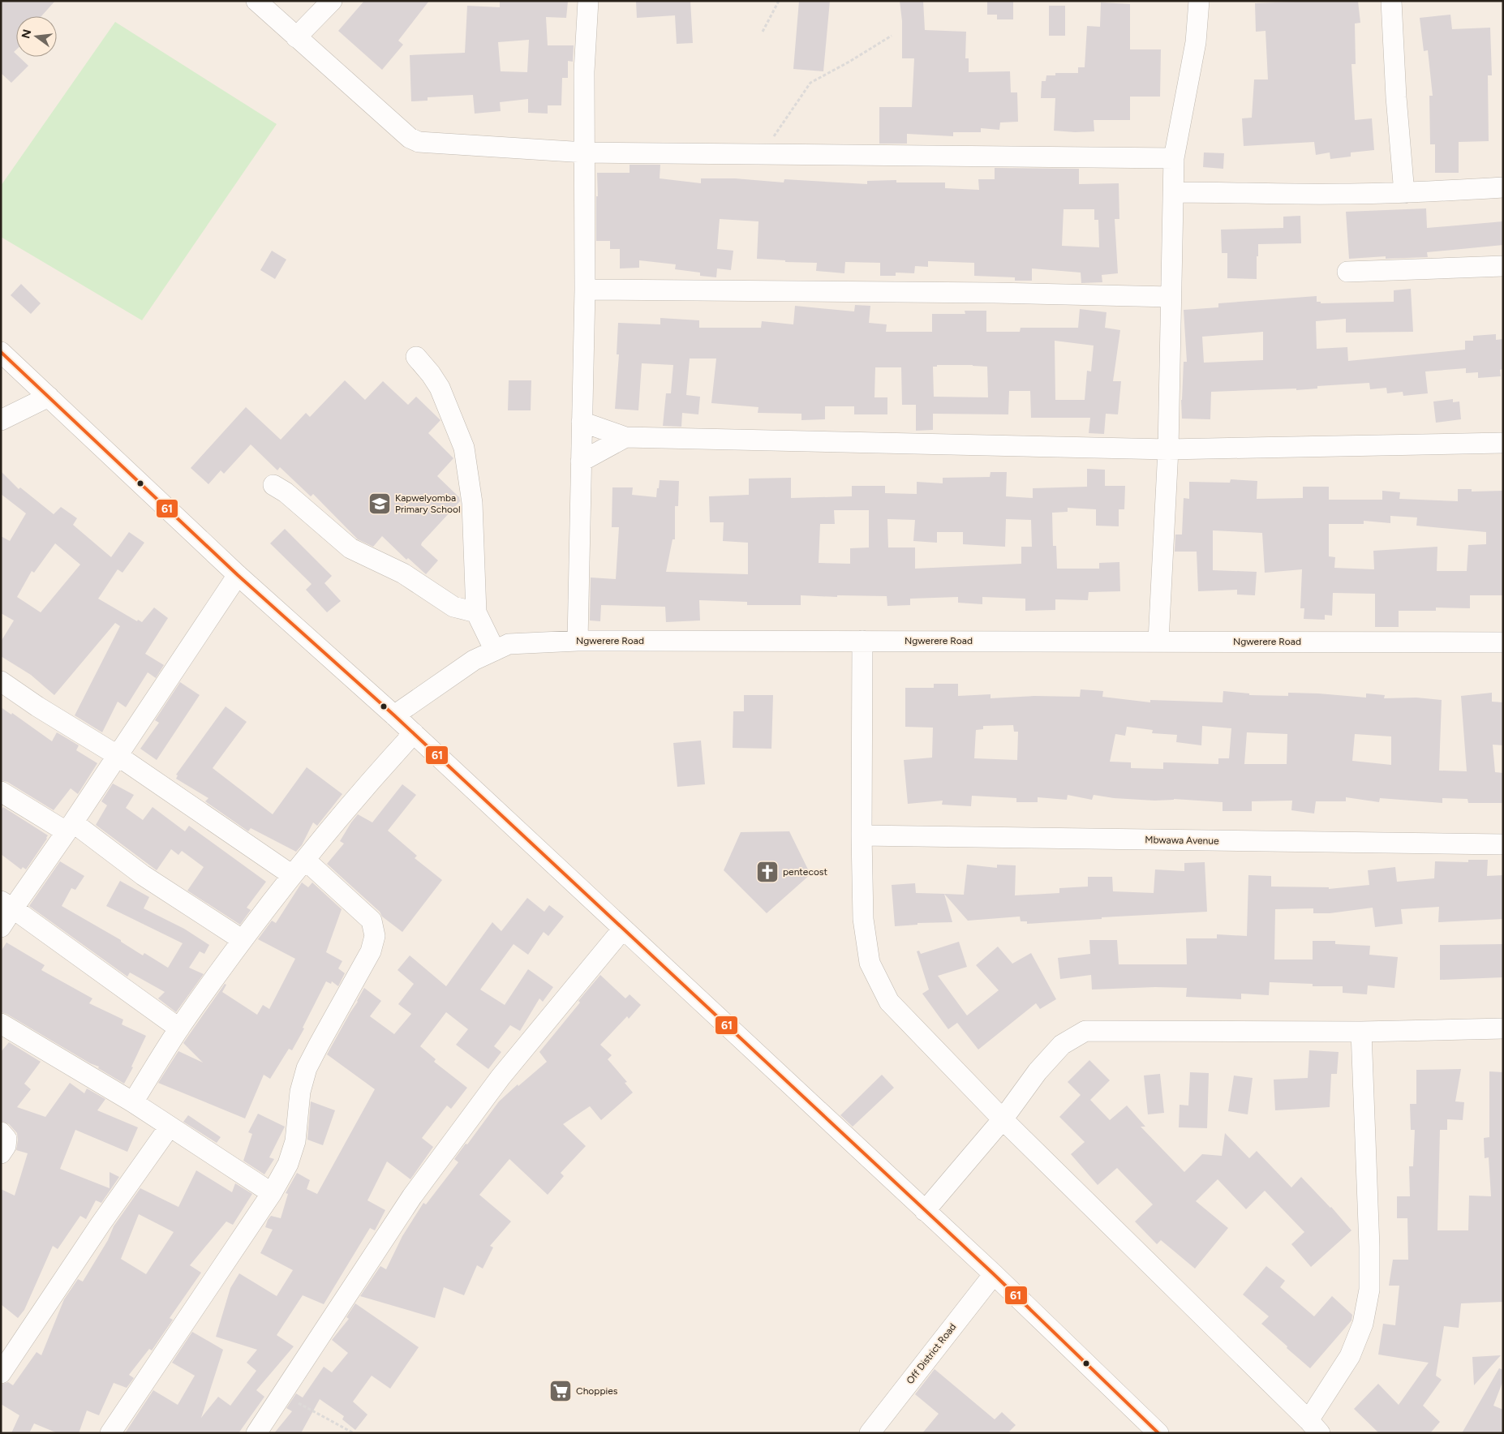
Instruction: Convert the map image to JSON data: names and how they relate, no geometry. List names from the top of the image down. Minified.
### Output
{"streets":{"street":["Ngwerere Road","Mbwawa Avenue","Off District Road"]},"places":{"school or university":["Kapwelyomba Primary School"],"church":["pentecost"],"supermarket":["Choppies"]},"lines":["transit line 61"],"north":"left"}
